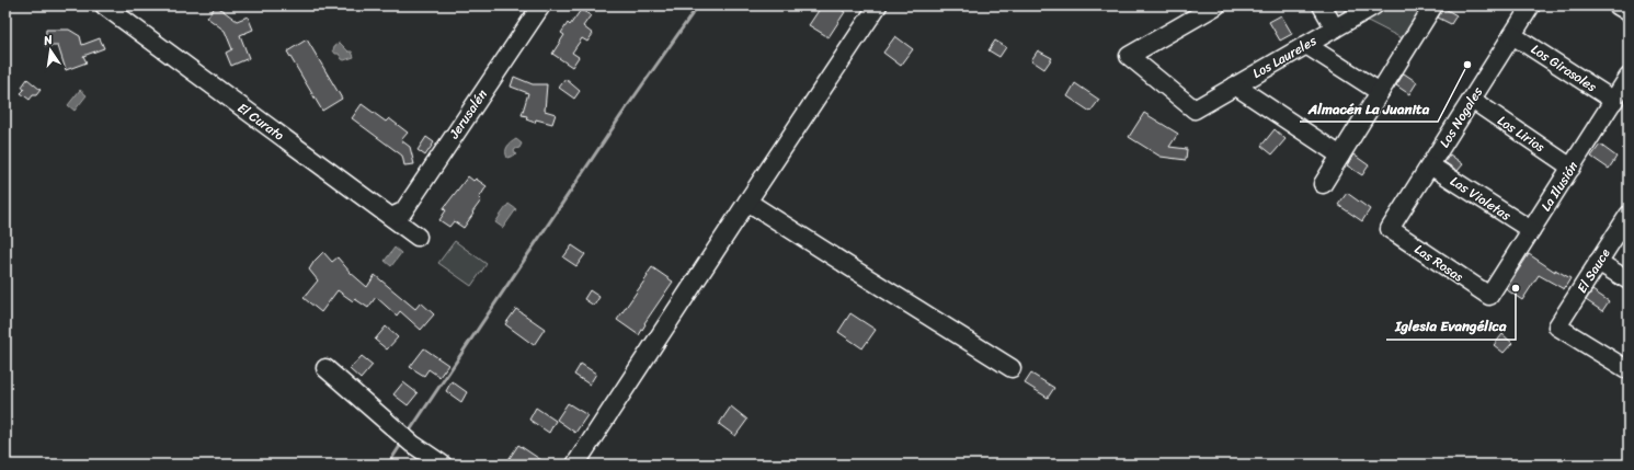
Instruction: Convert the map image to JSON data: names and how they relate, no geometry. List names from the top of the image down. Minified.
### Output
{"streets":{"street":["Los Laureles","Los Girasoles","Jerusalén","Los Nogales","El Curato","Los Lirios","La Ilusión","Las Violetas","Las Rosas","El Sauce"]},"crossings":[["Los Girasoles","Los Nogales"],["Los Girasoles","La Ilusión"],["Jerusalén","El Curato"],["Los Nogales","Los Lirios"],["Los Nogales","Las Violetas"],["Los Nogales","Las Rosas"],["Los Lirios","La Ilusión"],["La Ilusión","Las Violetas"],["La Ilusión","Las Rosas"]],"places":["Almacén La Juanita","Iglesia Evangélica"],"north":"top"}
